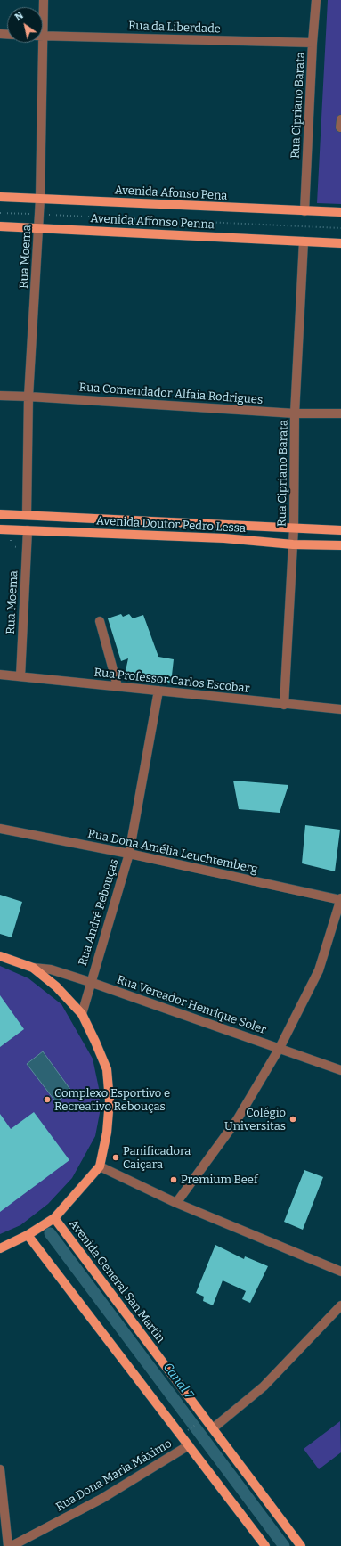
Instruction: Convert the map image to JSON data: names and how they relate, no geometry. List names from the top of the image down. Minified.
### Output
{"streets":{"main road":["Avenida Afonso Pena","Avenida Affonso Penna","Avenida Doutor Pedro Lessa","Avenida General San Martin"],"street":["Rua da Liberdade","Rua Cipriano Barata","Rua Moema","Rua Comendador Alfaia Rodrigues","Rua Professor Carlos Escobar","Rua Dona Amélia Leuchtemberg","Rua André Rebouças","Rua Vereador Henrique Soler","Rua Dona Maria Máximo"]},"crossings":[["Rua da Liberdade","Rua Cipriano Barata"],["Rua Cipriano Barata","Avenida Afonso Pena"],["Rua Cipriano Barata","Avenida Affonso Penna"],["Rua Cipriano Barata","Rua Comendador Alfaia Rodrigues"],["Rua Cipriano Barata","Avenida Doutor Pedro Lessa"],["Rua Cipriano Barata","Rua Professor Carlos Escobar"],["Avenida Afonso Pena","Rua Moema"],["Avenida Affonso Penna","Rua Moema"],["Rua Moema","Rua Comendador Alfaia Rodrigues"],["Rua Moema","Avenida Doutor Pedro Lessa"],["Rua Moema","Rua Professor Carlos Escobar"],["Rua Professor Carlos Escobar","Rua André Rebouças"],["Rua Dona Amélia Leuchtemberg","Rua André Rebouças"],["Rua André Rebouças","Rua Vereador Henrique Soler"]],"water":["Canal 7"],"places":["Complexo Esportivo e Recreativo Rebouças","Colégio Universitas","Panificadora Caiçara","Premium Beef"],"north":"top left"}
